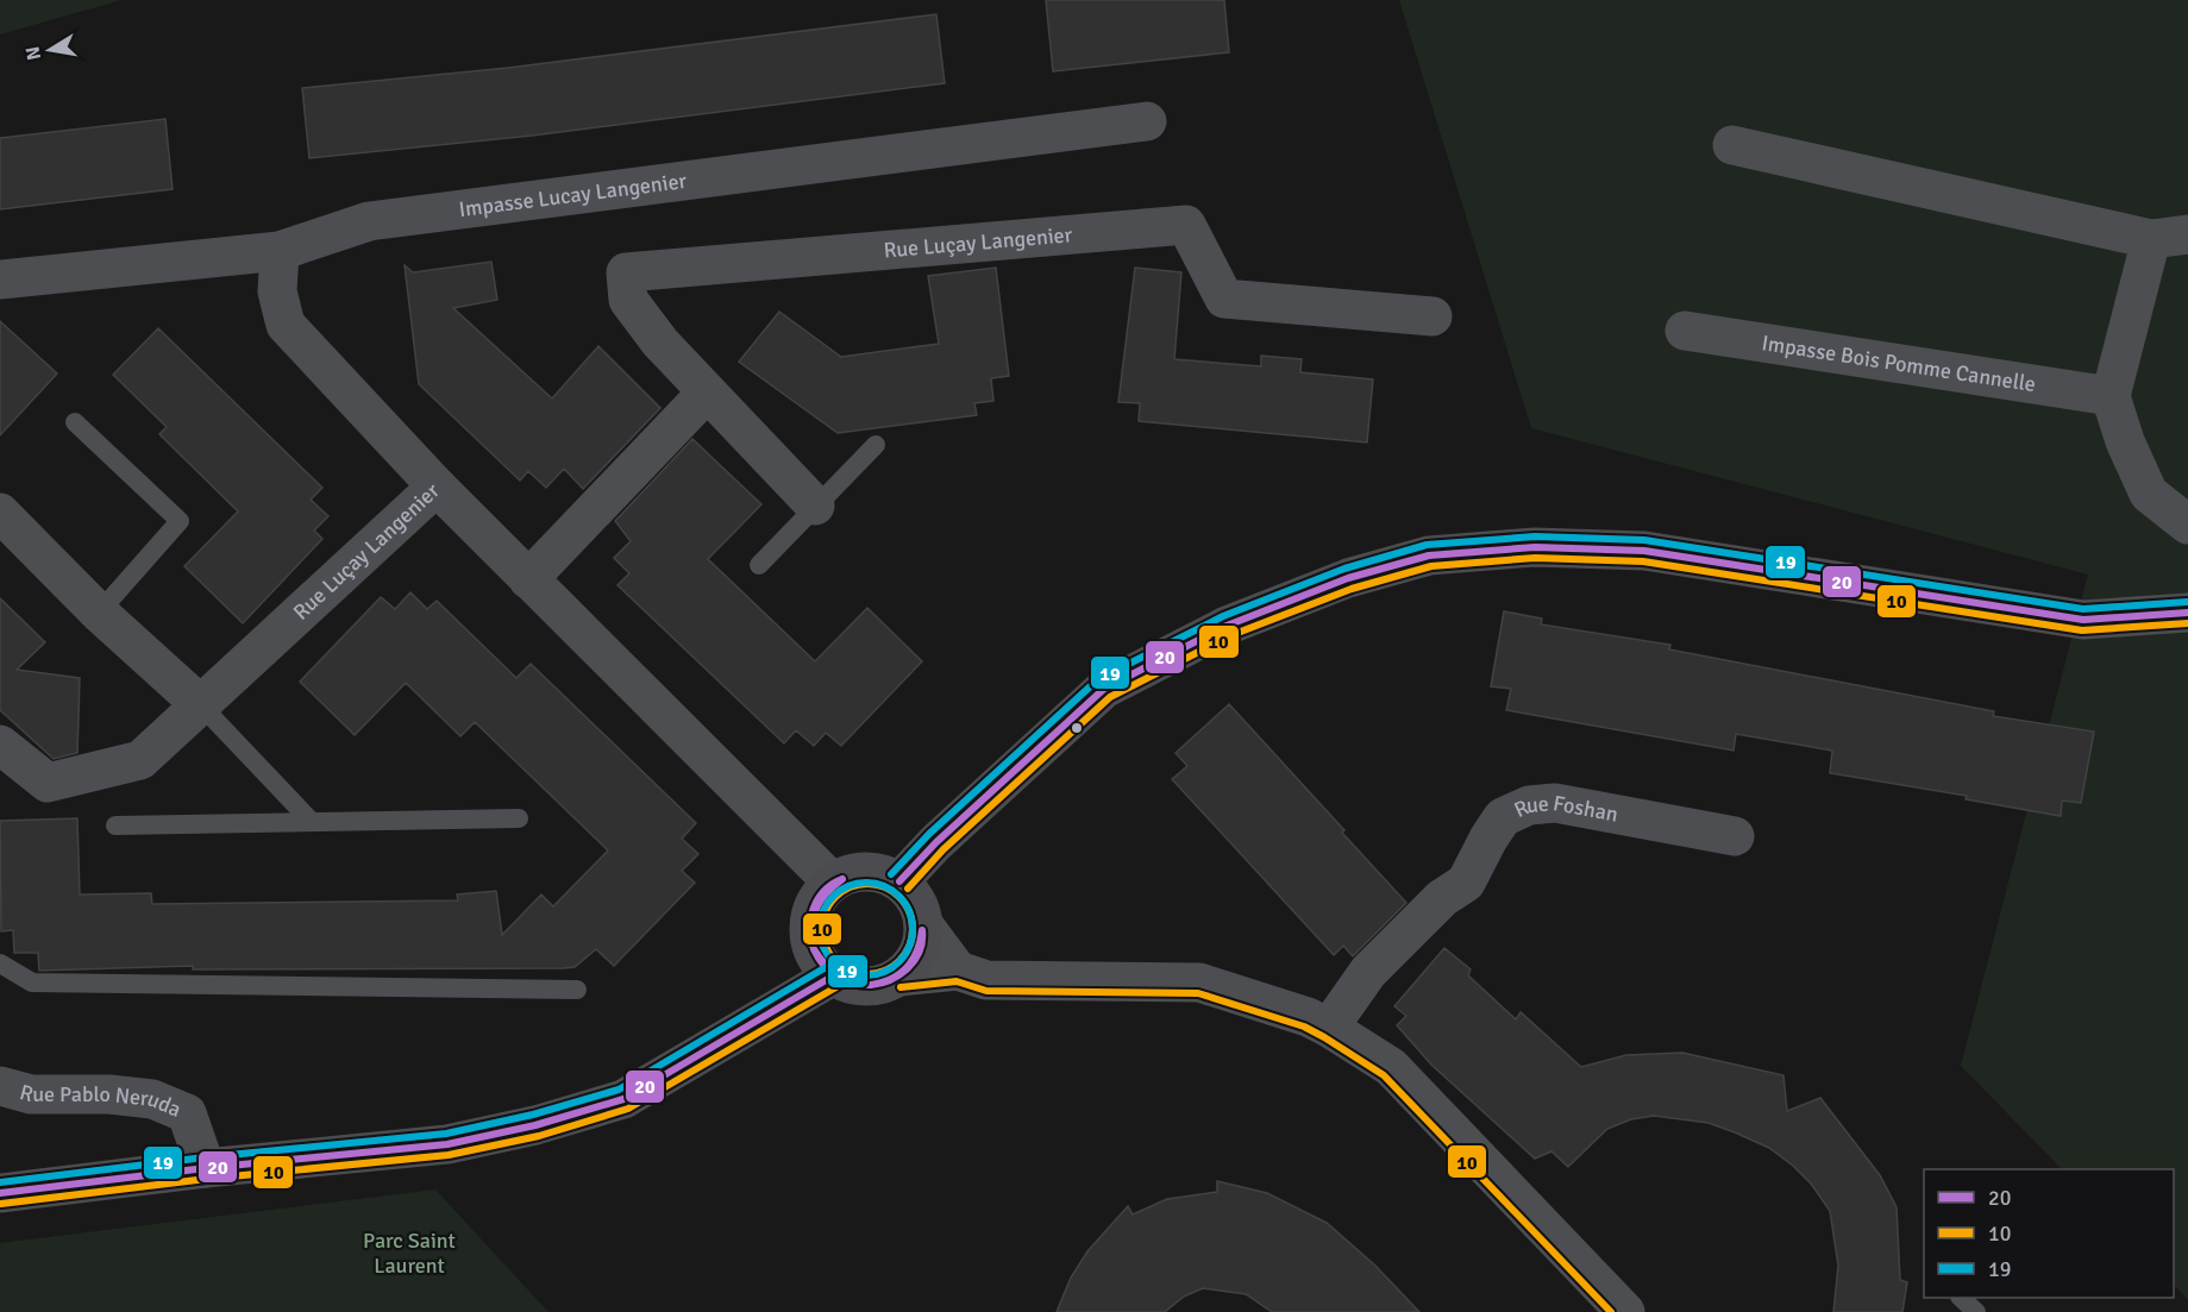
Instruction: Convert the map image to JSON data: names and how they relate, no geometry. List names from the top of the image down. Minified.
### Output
{"streets":{"street":["Impasse Lucay Langenier","Rue Luçay Langenier","Impasse Bois Pomme Cannelle","Rue Foshan","Rue Pablo Neruda"]},"parks":["Parc Saint Laurent"],"lines":["transit line 19","transit line 20","transit line 10"],"legend":["20","10","19"],"north":"left"}
